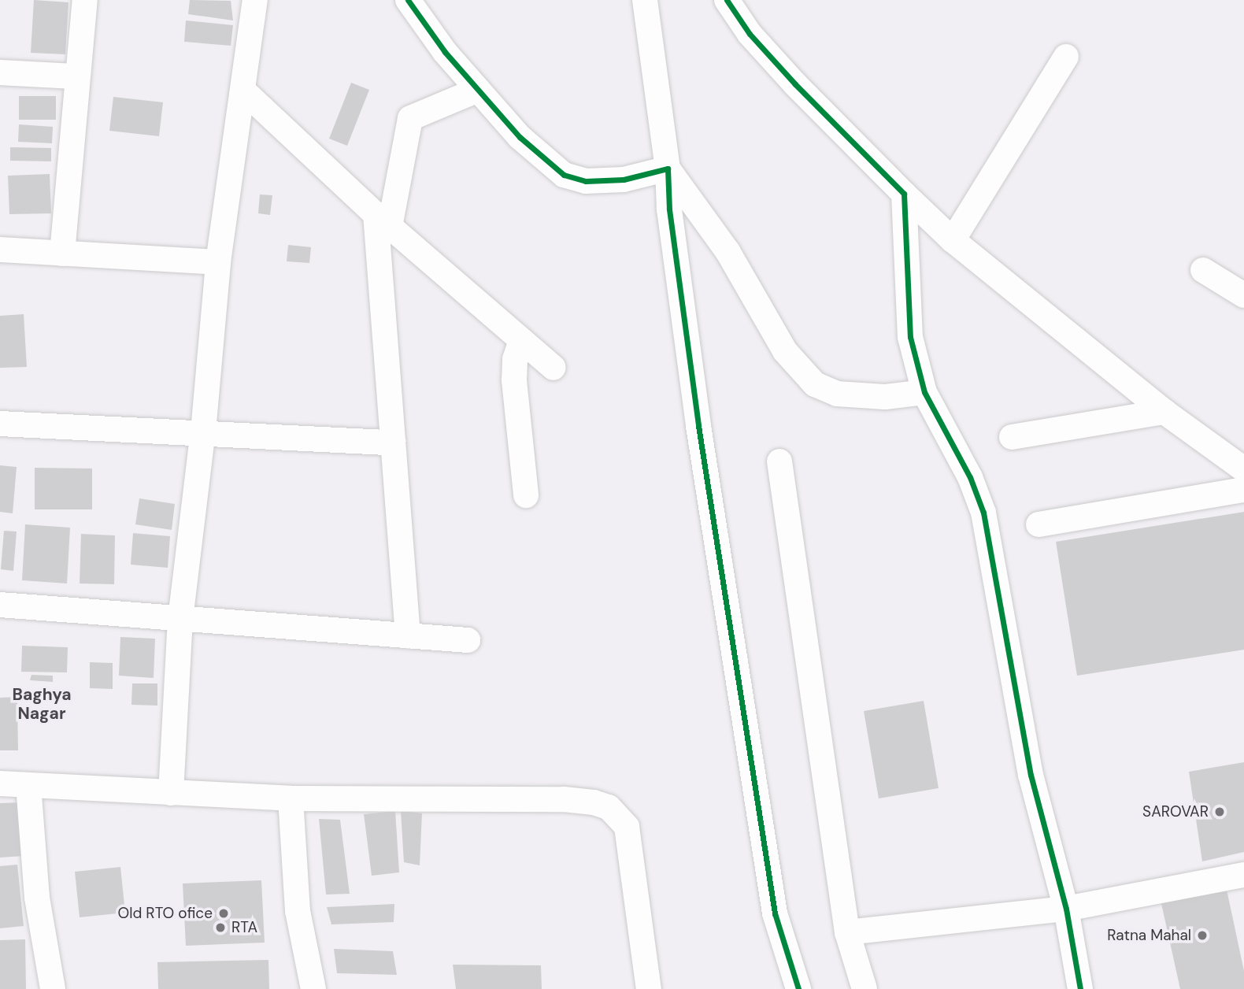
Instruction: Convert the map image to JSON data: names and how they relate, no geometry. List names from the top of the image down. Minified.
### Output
{"districts":["Baghya Nagar"],"places":["SAROVAR","Old RTO ofice","RTA","Ratna Mahal"]}
